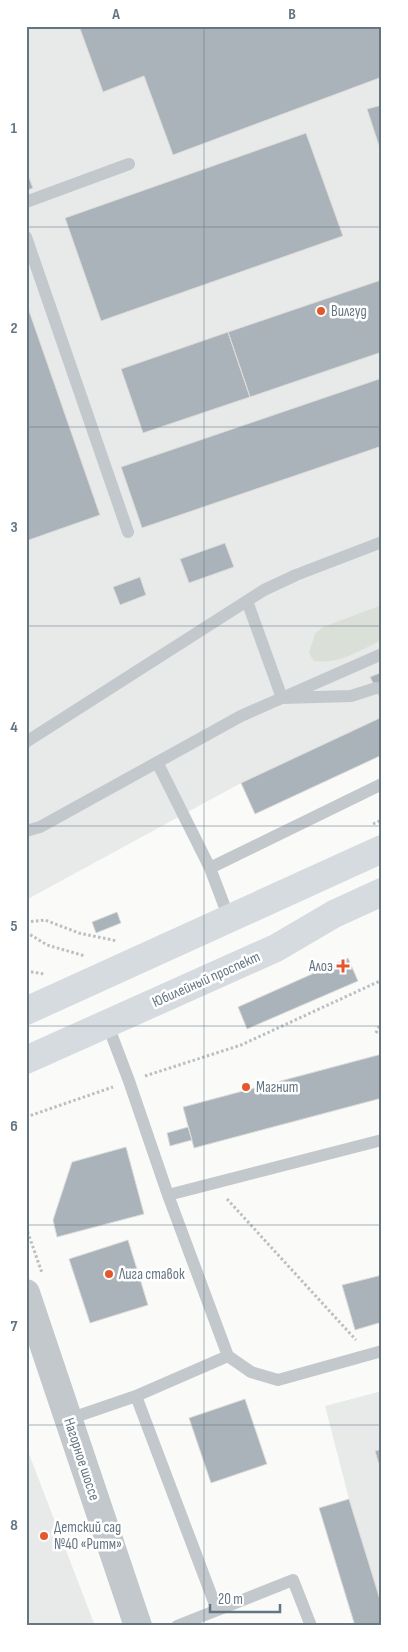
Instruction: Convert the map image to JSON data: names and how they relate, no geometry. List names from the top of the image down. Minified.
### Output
{"streets":{"main road":["Юбилейный проспект"],"street":["Нагорное шоссе"]},"places":{"other":["Вилгуд","Магнит","Лига ставок","Детский сад №40 «Ритм»"],"health":["Алоэ"]},"scale_bar":"20 m","grid":{"columns":["A","B"],"rows":["1","2","3","4","5","6","7","8"]}}
